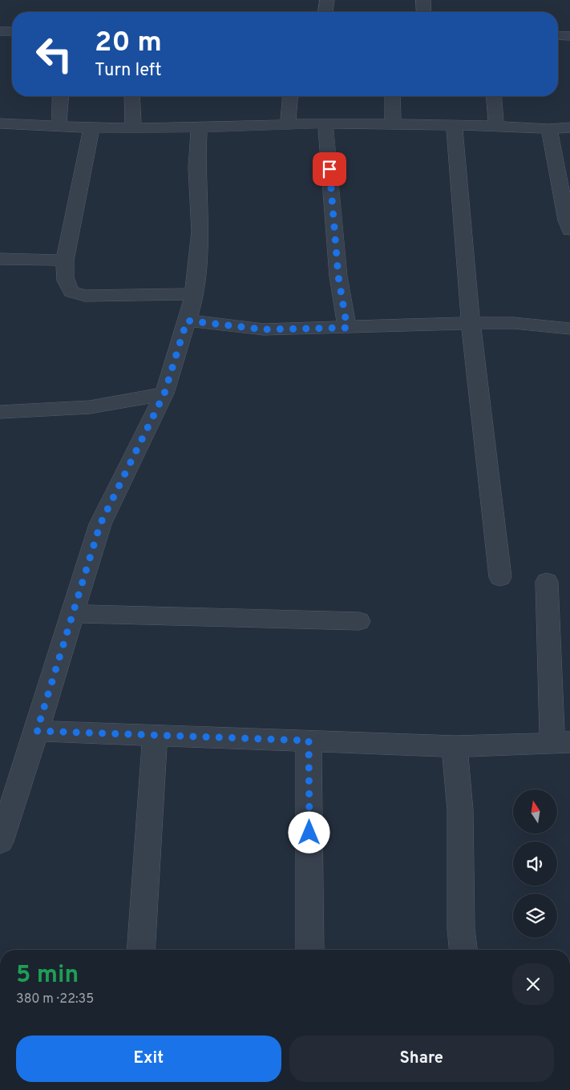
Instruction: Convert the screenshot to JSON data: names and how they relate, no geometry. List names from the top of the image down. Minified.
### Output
{"north":"top","page":{"turn":["20 m","Turn left"],"heading":["5 min","380 m · 22:35"],"buttons":["Exit","Share"]}}
